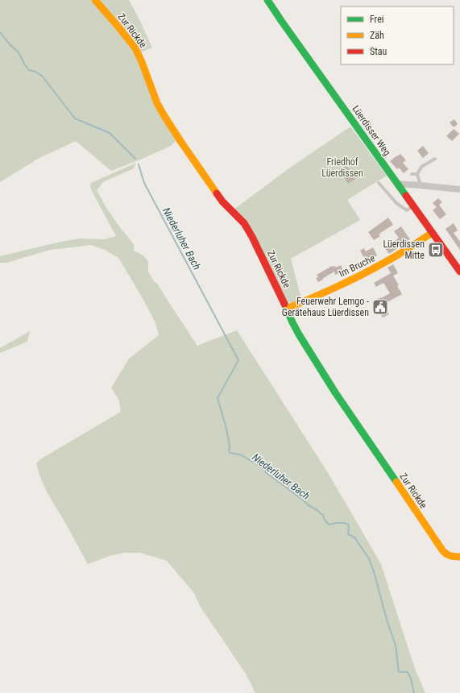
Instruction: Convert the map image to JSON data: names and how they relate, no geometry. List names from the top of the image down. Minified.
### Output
{"streets":{"street":["Zur Rickde","Lüerdisser Weg","Im Bruche"]},"crossings":[["Zur Rickde","Im Bruche"],["Lüerdisser Weg","Im Bruche"]],"water":["Niederluher Bach"],"parks":["Friedhof Lüerdissen"],"places":{"bus stop":["Lüerdissen Mitte"],"public building":["Feuerwehr Lemgo - Gerätehaus Lüerdissen"]},"legend":["Frei","Zäh","Stau"]}
